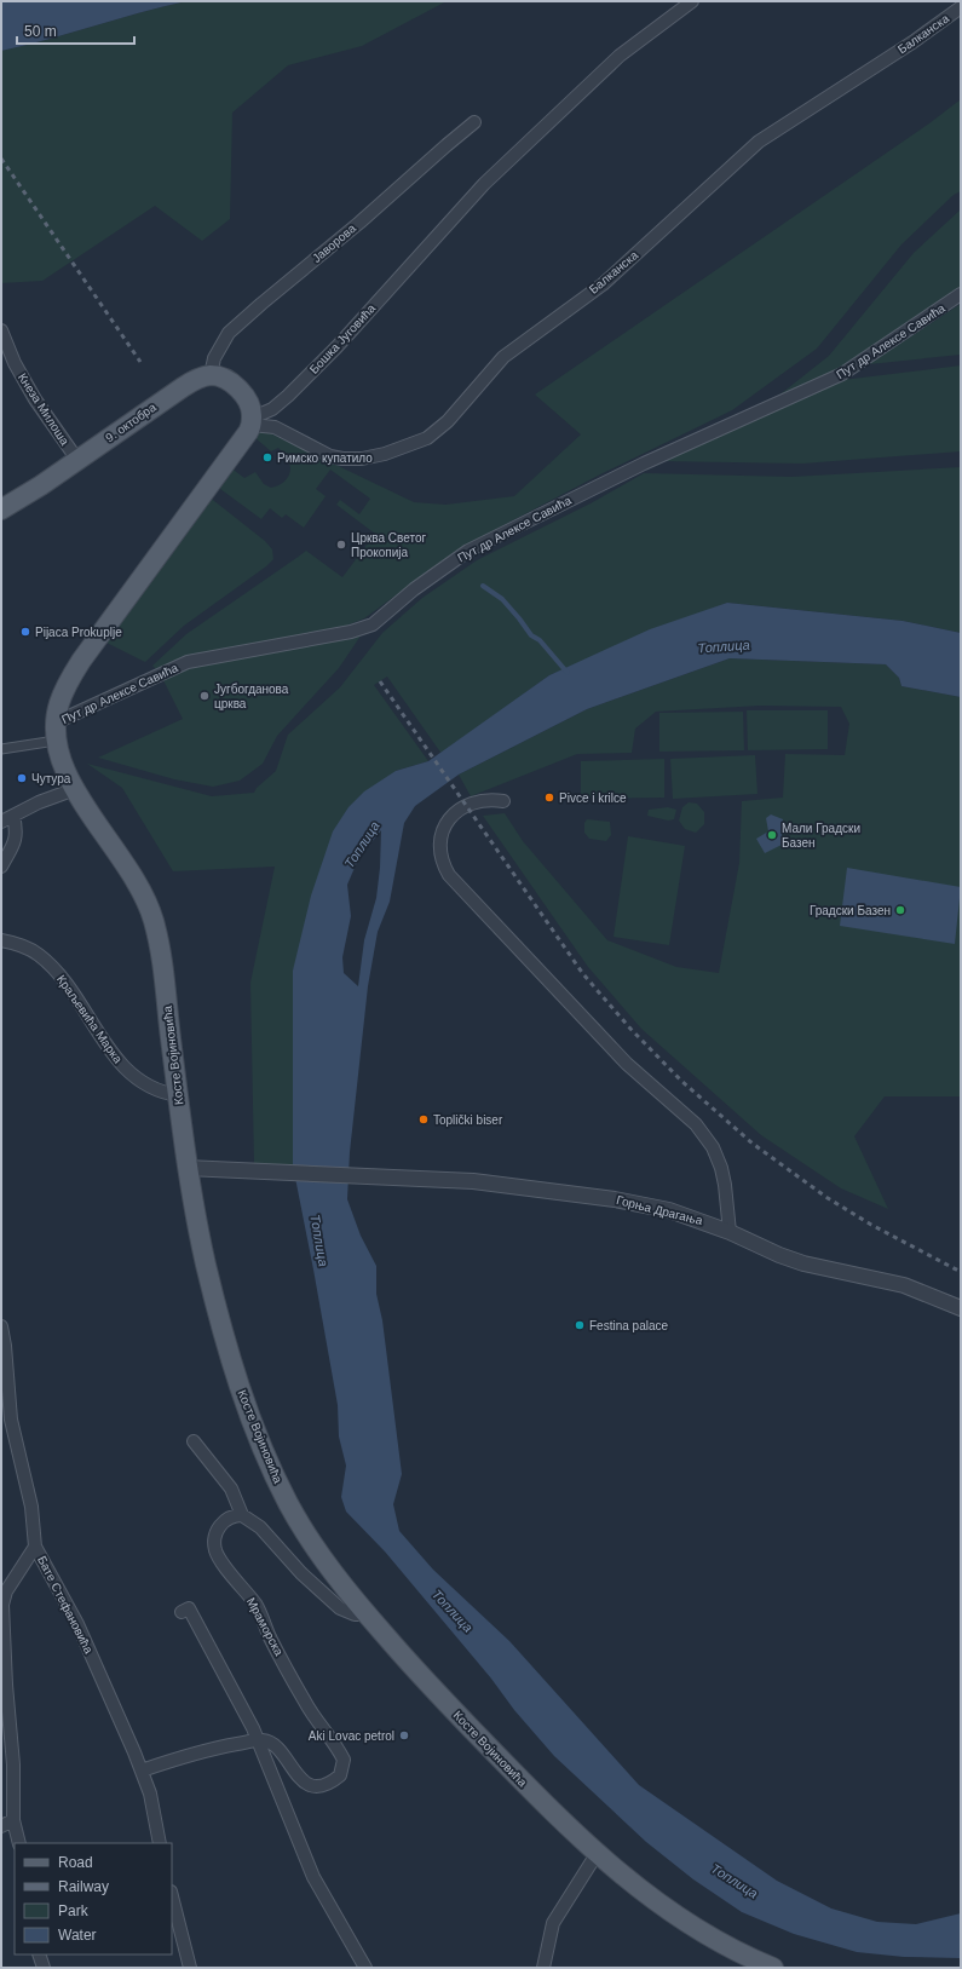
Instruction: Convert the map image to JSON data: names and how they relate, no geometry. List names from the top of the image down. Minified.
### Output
{"streets":{"main road":["9. октобра","Косте Војиновића"],"street":["Балканска","Јаворова","Бошка Југовића","Пут др Алексе Савића","Кнеза Милоша","Краљевића Марка","Горња Драгања","Бате Стефановића","Мраморска"]},"crossings":[["Балканска","Бошка Југовића"],["Јаворова","9. октобра"],["Пут др Алексе Савића","Косте Војиновића"],["Кнеза Милоша","9. октобра"],["Краљевића Марка","Косте Војиновића"],["Косте Војиновића","Горња Драгања"]],"water":["Топлица"],"places":["Римско купатило","Црква Светог Прокопија","Pijaca Prokuplje","Југбогданова црква","Чутура","Pivce i krilce","Мали Градски Базен","Градски Базен","Toplički biser","Festina palace","Aki Lovac petrol"],"legend":["Road","Railway","Park","Water"],"scale_bar":"50 m"}
